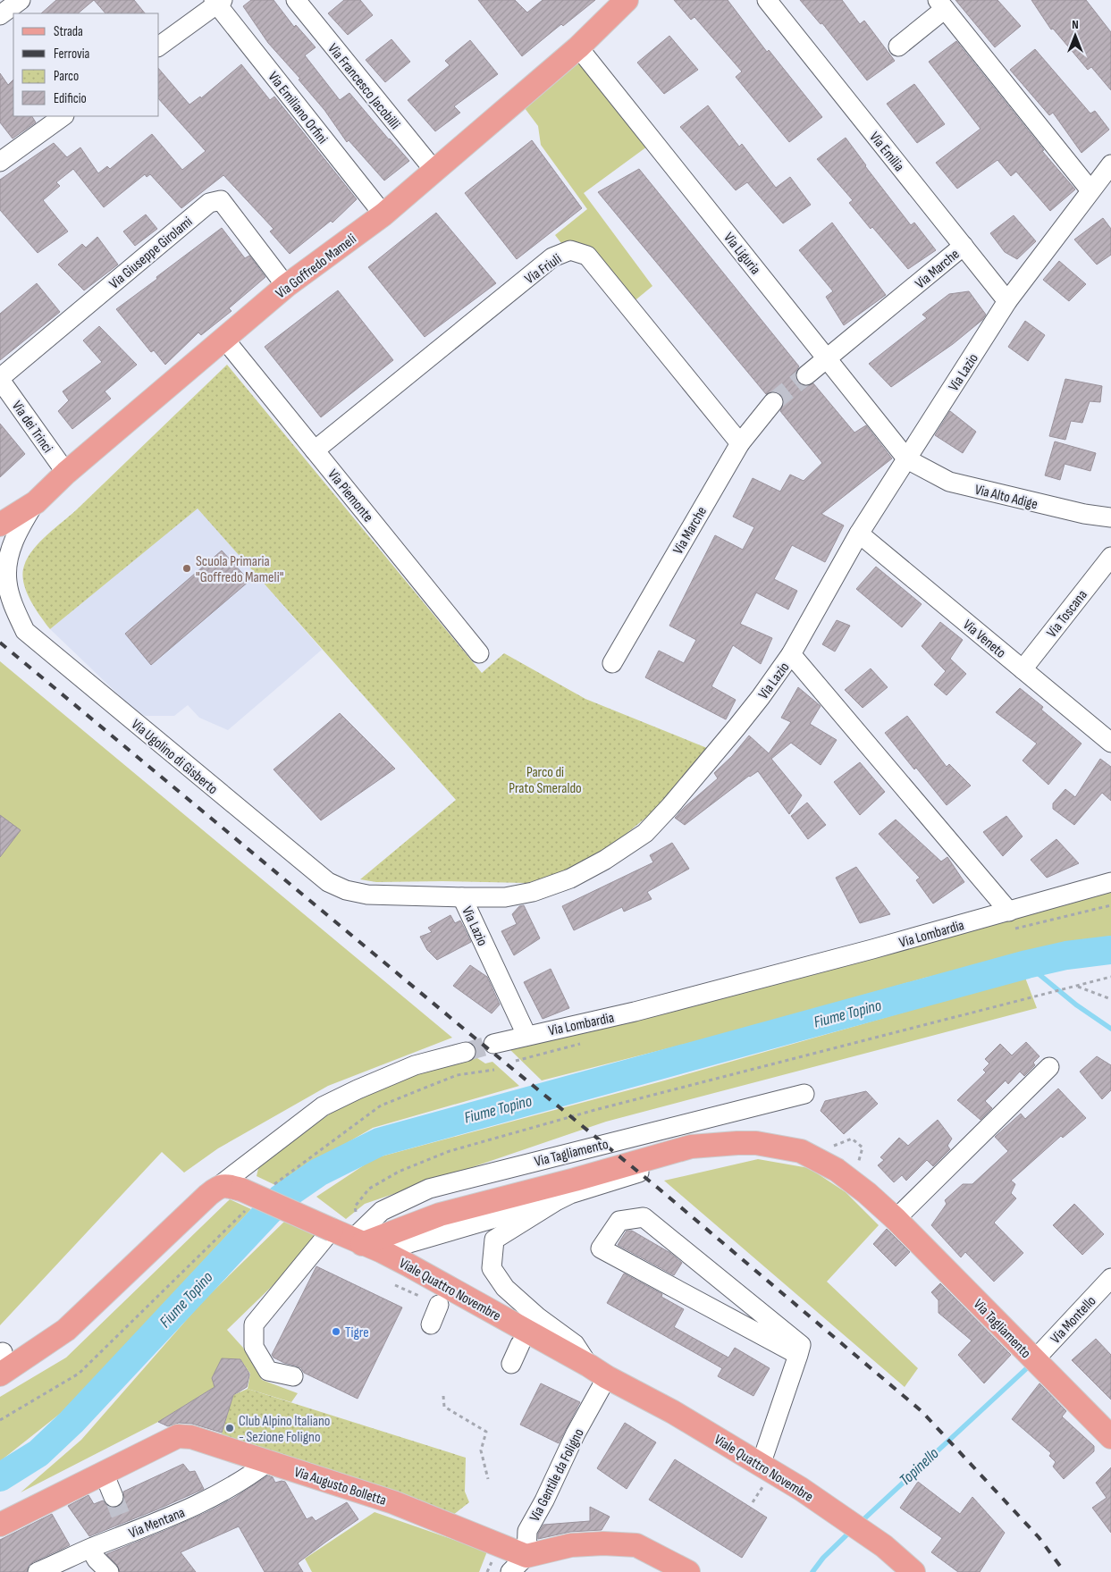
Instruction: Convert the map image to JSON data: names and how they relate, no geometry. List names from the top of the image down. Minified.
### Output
{"streets":{"main road":["Via Goffredo Mameli","Via Tagliamento","Viale Quattro Novembre","Via Augusto Bolletta"],"street":["Via Francesco Jacobilli","Via Emiliano Orfini","Via Emilia","Via Giuseppe Girolami","Via Liguria","Via Friuli","Via Marche","Via Lazio","Via dei Trinci","Via Piemonte","Via Alto Adige","Via Toscana","Via Veneto","Via Ugolino di Gisberto","Via Lombardia","Via Montello","Via Gentile da Foligno","Via Mentana"]},"crossings":[["Via Francesco Jacobilli","Via Goffredo Mameli"],["Via Emiliano Orfini","Via Goffredo Mameli"],["Via Emilia","Via Marche"],["Via Emilia","Via Lazio"],["Via Giuseppe Girolami","Via Goffredo Mameli"],["Via Giuseppe Girolami","Via dei Trinci"],["Via Liguria","Via Goffredo Mameli"],["Via Liguria","Via Marche"],["Via Liguria","Via Lazio"],["Via Liguria","Via Alto Adige"],["Via Goffredo Mameli","Via dei Trinci"],["Via Goffredo Mameli","Via Piemonte"],["Via Goffredo Mameli","Via Ugolino di Gisberto"],["Via Friuli","Via Marche"],["Via Friuli","Via Piemonte"],["Via Lazio","Via Alto Adige"],["Via Lazio","Via Veneto"],["Via Lazio","Via Ugolino di Gisberto"],["Via Lazio","Via Lombardia"],["Via Toscana","Via Veneto"],["Via Tagliamento","Viale Quattro Novembre"],["Via Tagliamento","Via Montello"],["Via Tagliamento","Via Gentile da Foligno"],["Viale Quattro Novembre","Via Gentile da Foligno"],["Via Gentile da Foligno","Via Augusto Bolletta"],["Via Augusto Bolletta","Via Mentana"]],"water":["Fiume Topino","Topinello"],"parks":["Parco di Prato Smeraldo"],"places":["Scuola Primaria \"Goffredo Mameli\"","Tigre","Club Alpino Italiano - Sezione Foligno"],"legend":["Strada","Ferrovia","Parco","Edificio"],"north":"top"}
